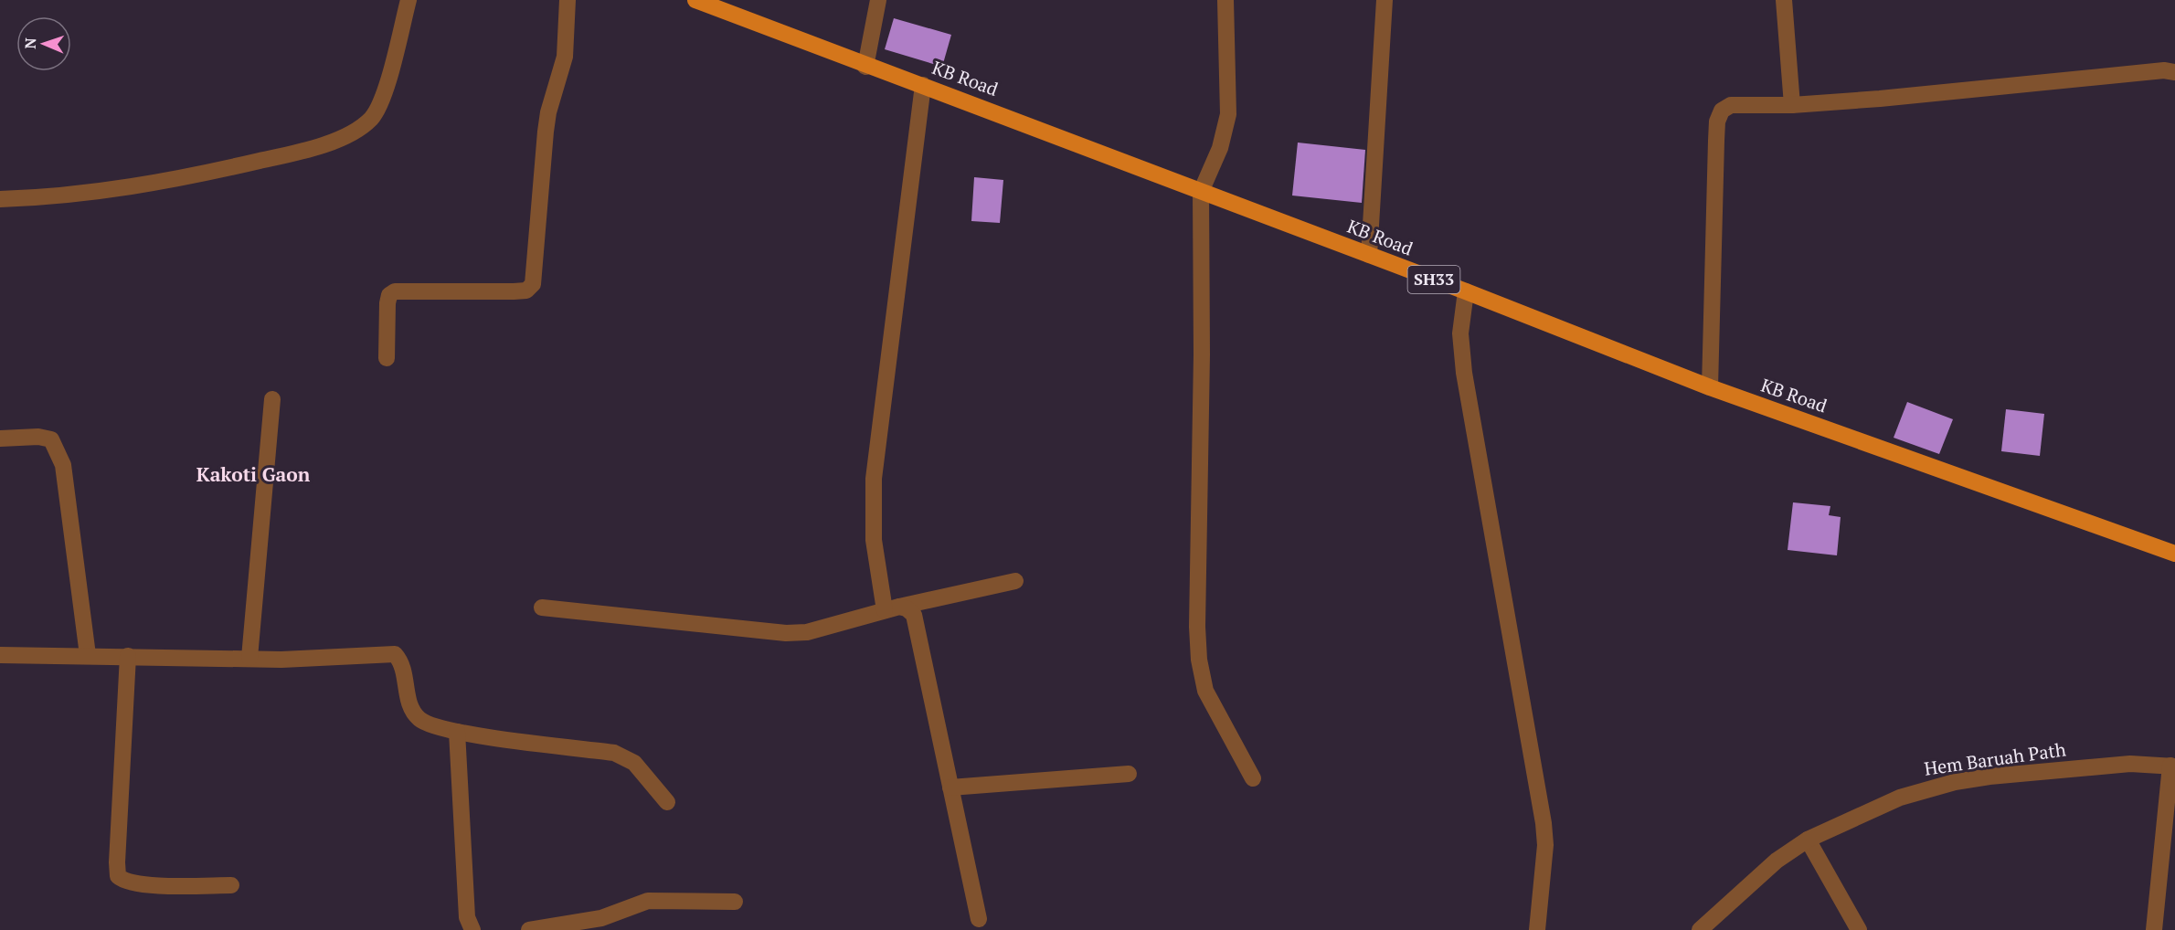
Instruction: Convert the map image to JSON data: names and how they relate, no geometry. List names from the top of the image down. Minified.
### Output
{"streets":{"main road":["KB Road","SH33"],"street":["Hem Baruah Path"]},"districts":["Kakoti Gaon"],"north":"left"}
